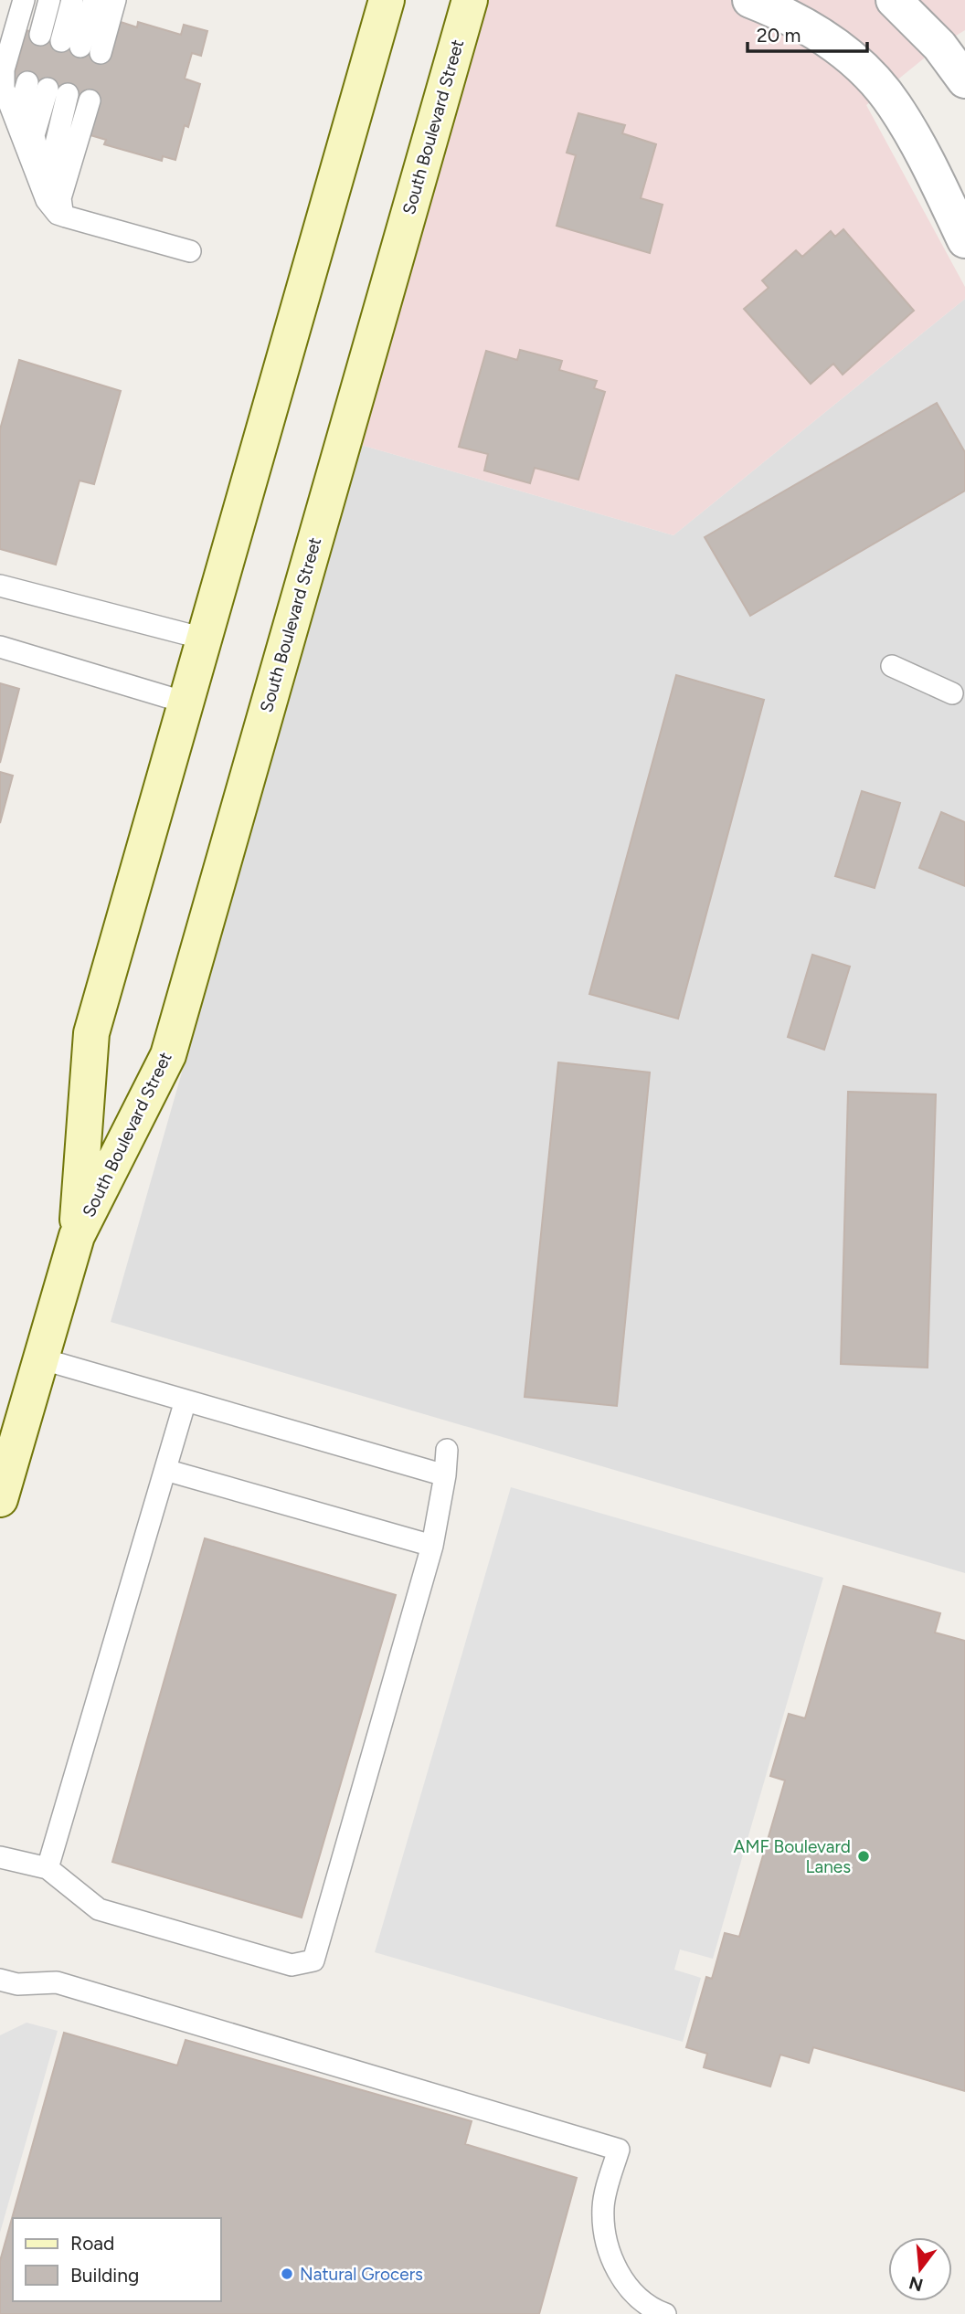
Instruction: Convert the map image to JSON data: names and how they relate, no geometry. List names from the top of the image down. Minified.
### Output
{"streets":{"main road":["South Boulevard Street"]},"places":["AMF Boulevard Lanes","Natural Grocers"],"legend":["Road","Building"],"scale_bar":"20 m","north":"bottom"}
